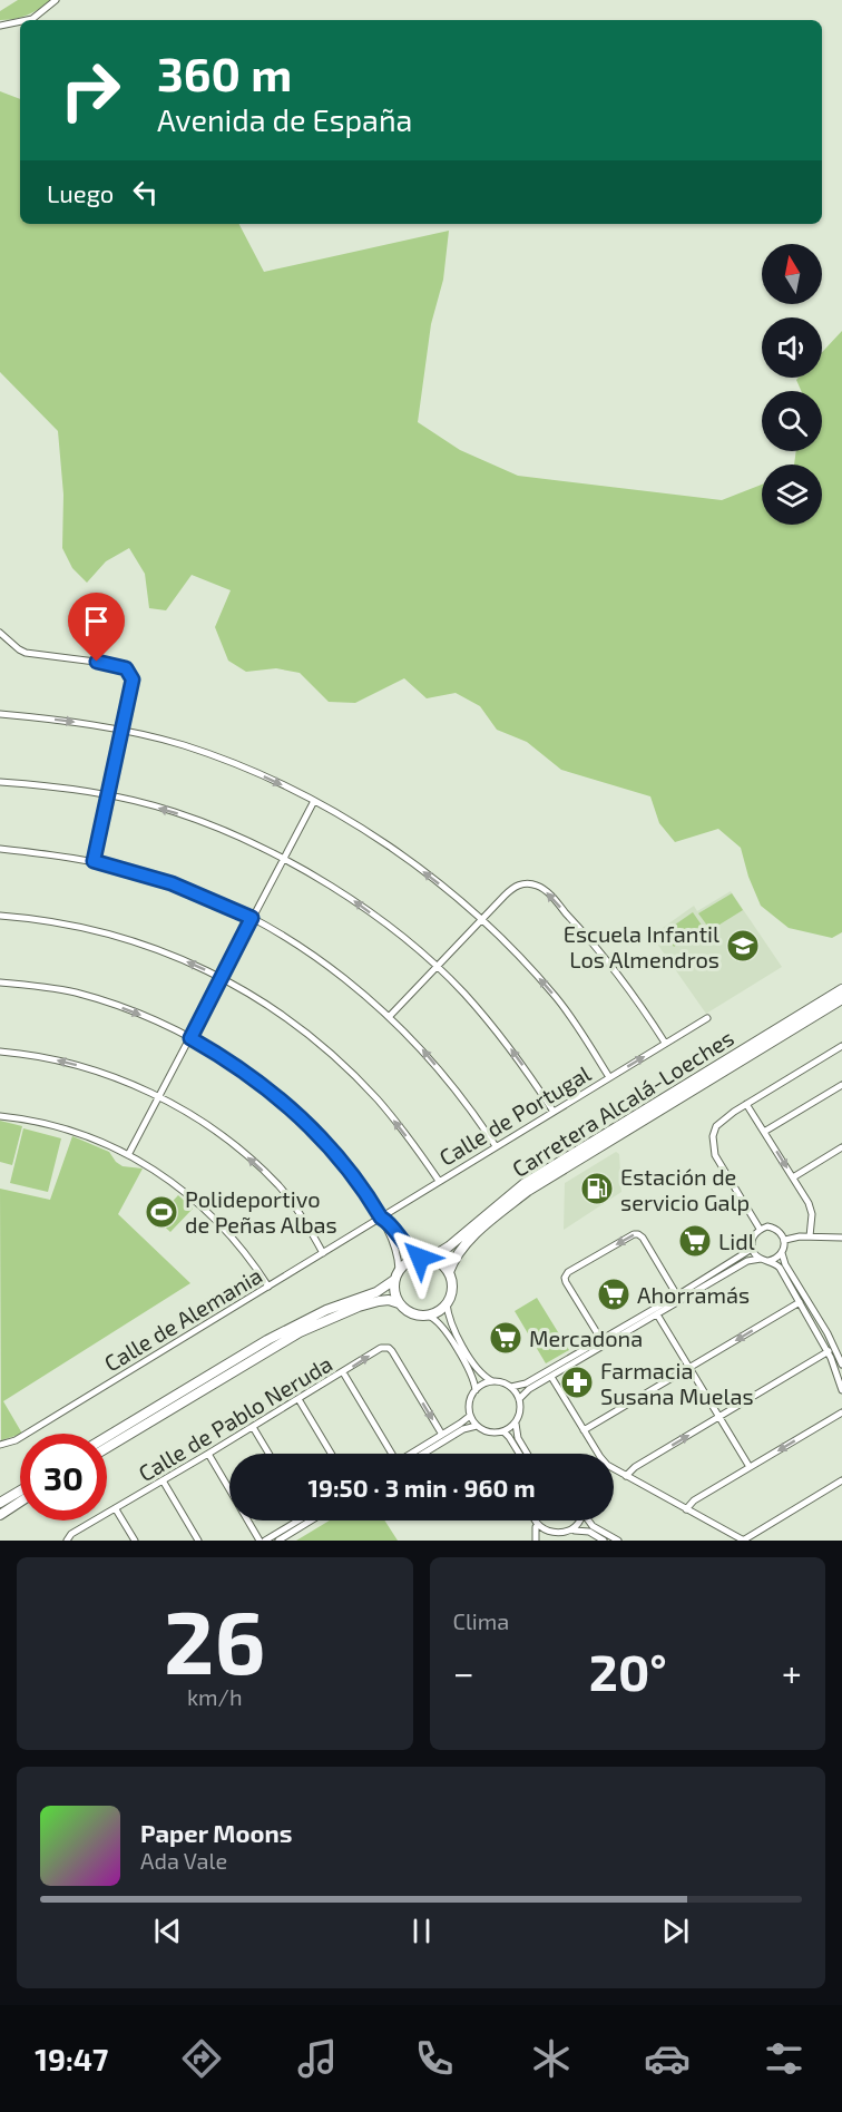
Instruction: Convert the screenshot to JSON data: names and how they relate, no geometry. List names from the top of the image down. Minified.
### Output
{"streets":{"main road":["Carretera Alcalá-Loeches"],"street":["Calle de Portugal","Calle de Alemania","Calle de Pablo Neruda"]},"crossings":[["Calle de Portugal","Calle de Alemania"]],"places":{"school or university":["Escuela Infantil Los Almendros"],"fuel station":["Estación de servicio Galp"],"sports":["Polideportivo de Peñas Albas"],"supermarket":["Lidl","Ahorramás","Mercadona"],"pharmacy":["Farmacia Susana Muelas"]},"north":"top","page":{"turn":["360 m","Avenida de España"],"then":"Luego","limit":"30","trip":"19:50 · 3 min · 960 m","tile":[["26","km/h"],"Clima"],"heat":["−","20°","+"],"song":["Paper Moons","Ada Vale"],"tabs":"19:47"}}
